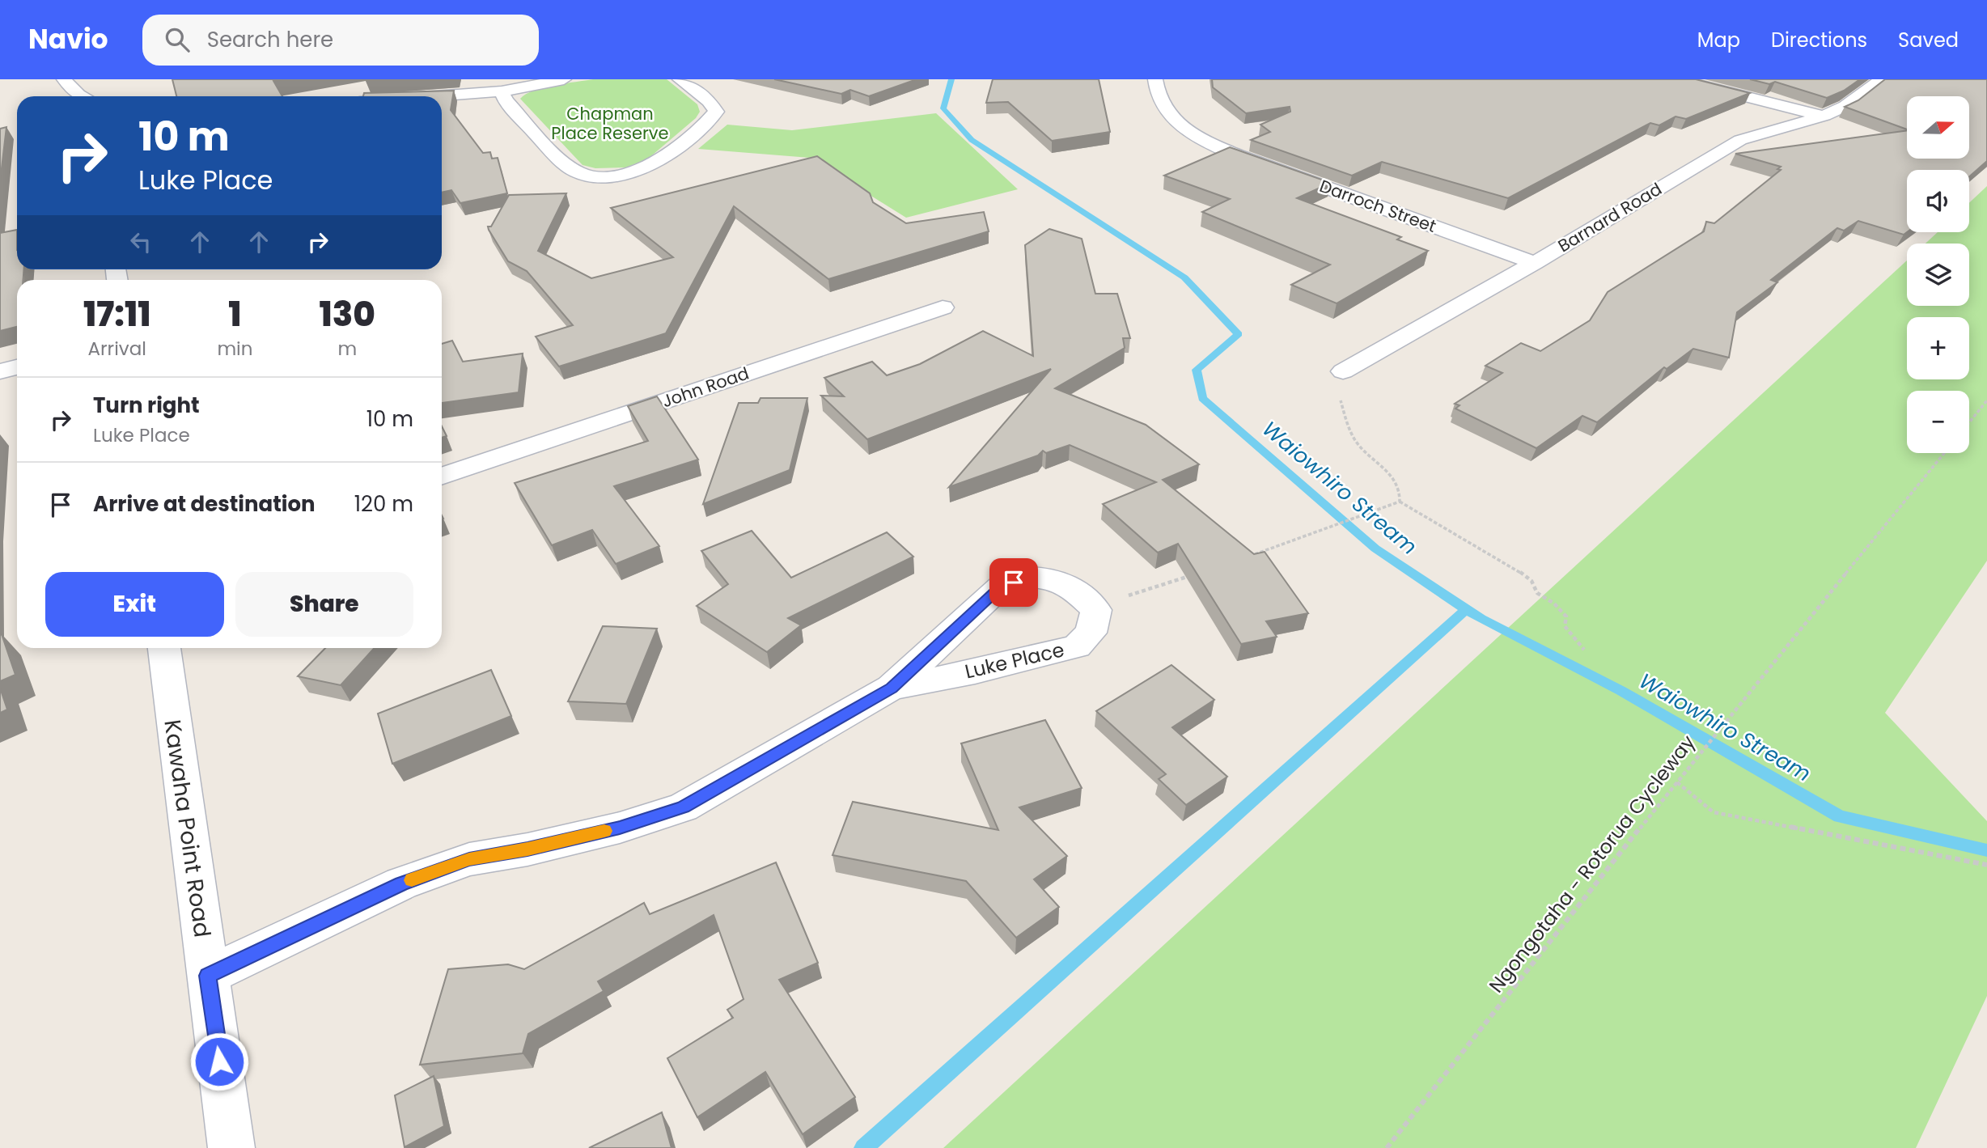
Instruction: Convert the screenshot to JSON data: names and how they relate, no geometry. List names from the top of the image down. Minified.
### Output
{"streets":{"street":["Darroch Street","Barnard Road","John Road","Luke Place","Kawaha Point Road"],"path":["Ngongotaha - Rotorua Cycleway"]},"crossings":[["Darroch Street","Barnard Road"],["Luke Place","Kawaha Point Road"]],"water":["Waiowhiro Stream"],"parks":["Chapman Place Reserve"],"north":"right","page":{"header":"Navio","search":"Search here","nav":["Map","Directions","Saved"],"map_buttons":["+","−"],"turn":["10 m","Luke Place"],"eta":["17:11","Arrival","1","min","130","m"],"list":[{"name":"Turn right","note":"Luke Place","value":"10 m"},{"name":"Arrive at destination","value":"120 m"}],"buttons":["Exit","Share"]}}
